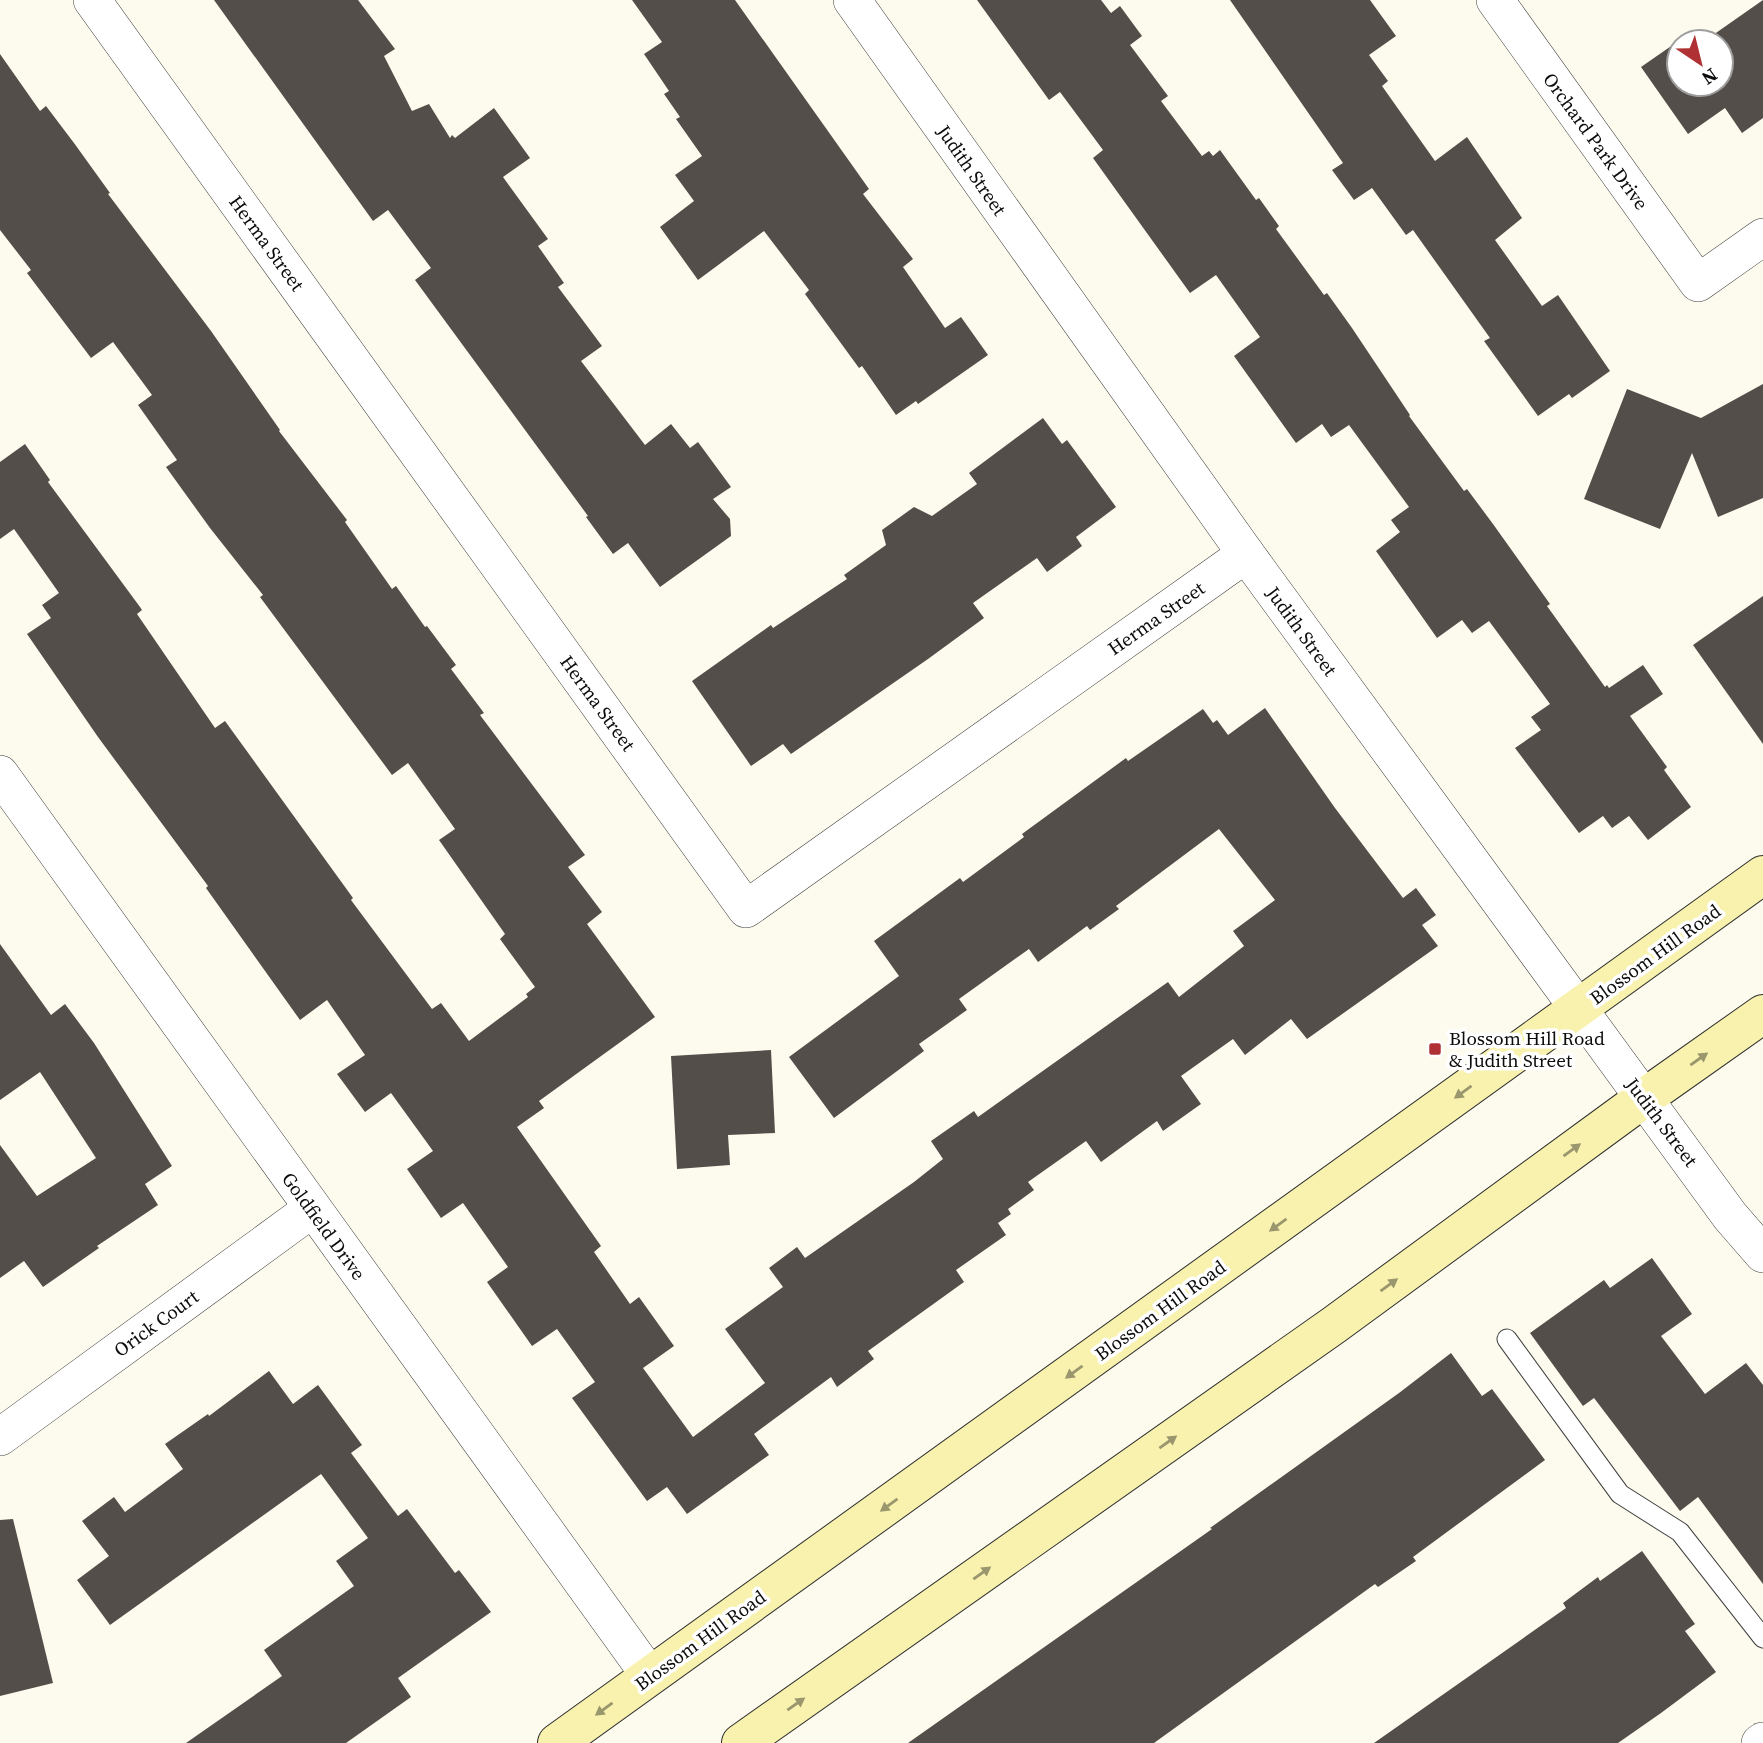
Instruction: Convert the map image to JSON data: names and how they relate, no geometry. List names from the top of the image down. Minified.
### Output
{"streets":{"main road":["Blossom Hill Road"],"street":["Orchard Park Drive","Judith Street","Herma Street","Goldfield Drive","Orick Court"]},"crossings":[["Judith Street","Herma Street"],["Judith Street","Blossom Hill Road"],["Blossom Hill Road","Goldfield Drive"],["Goldfield Drive","Orick Court"]],"places":{"transit":["Blossom Hill Road & Judith Street"]},"north":"bottom right"}
